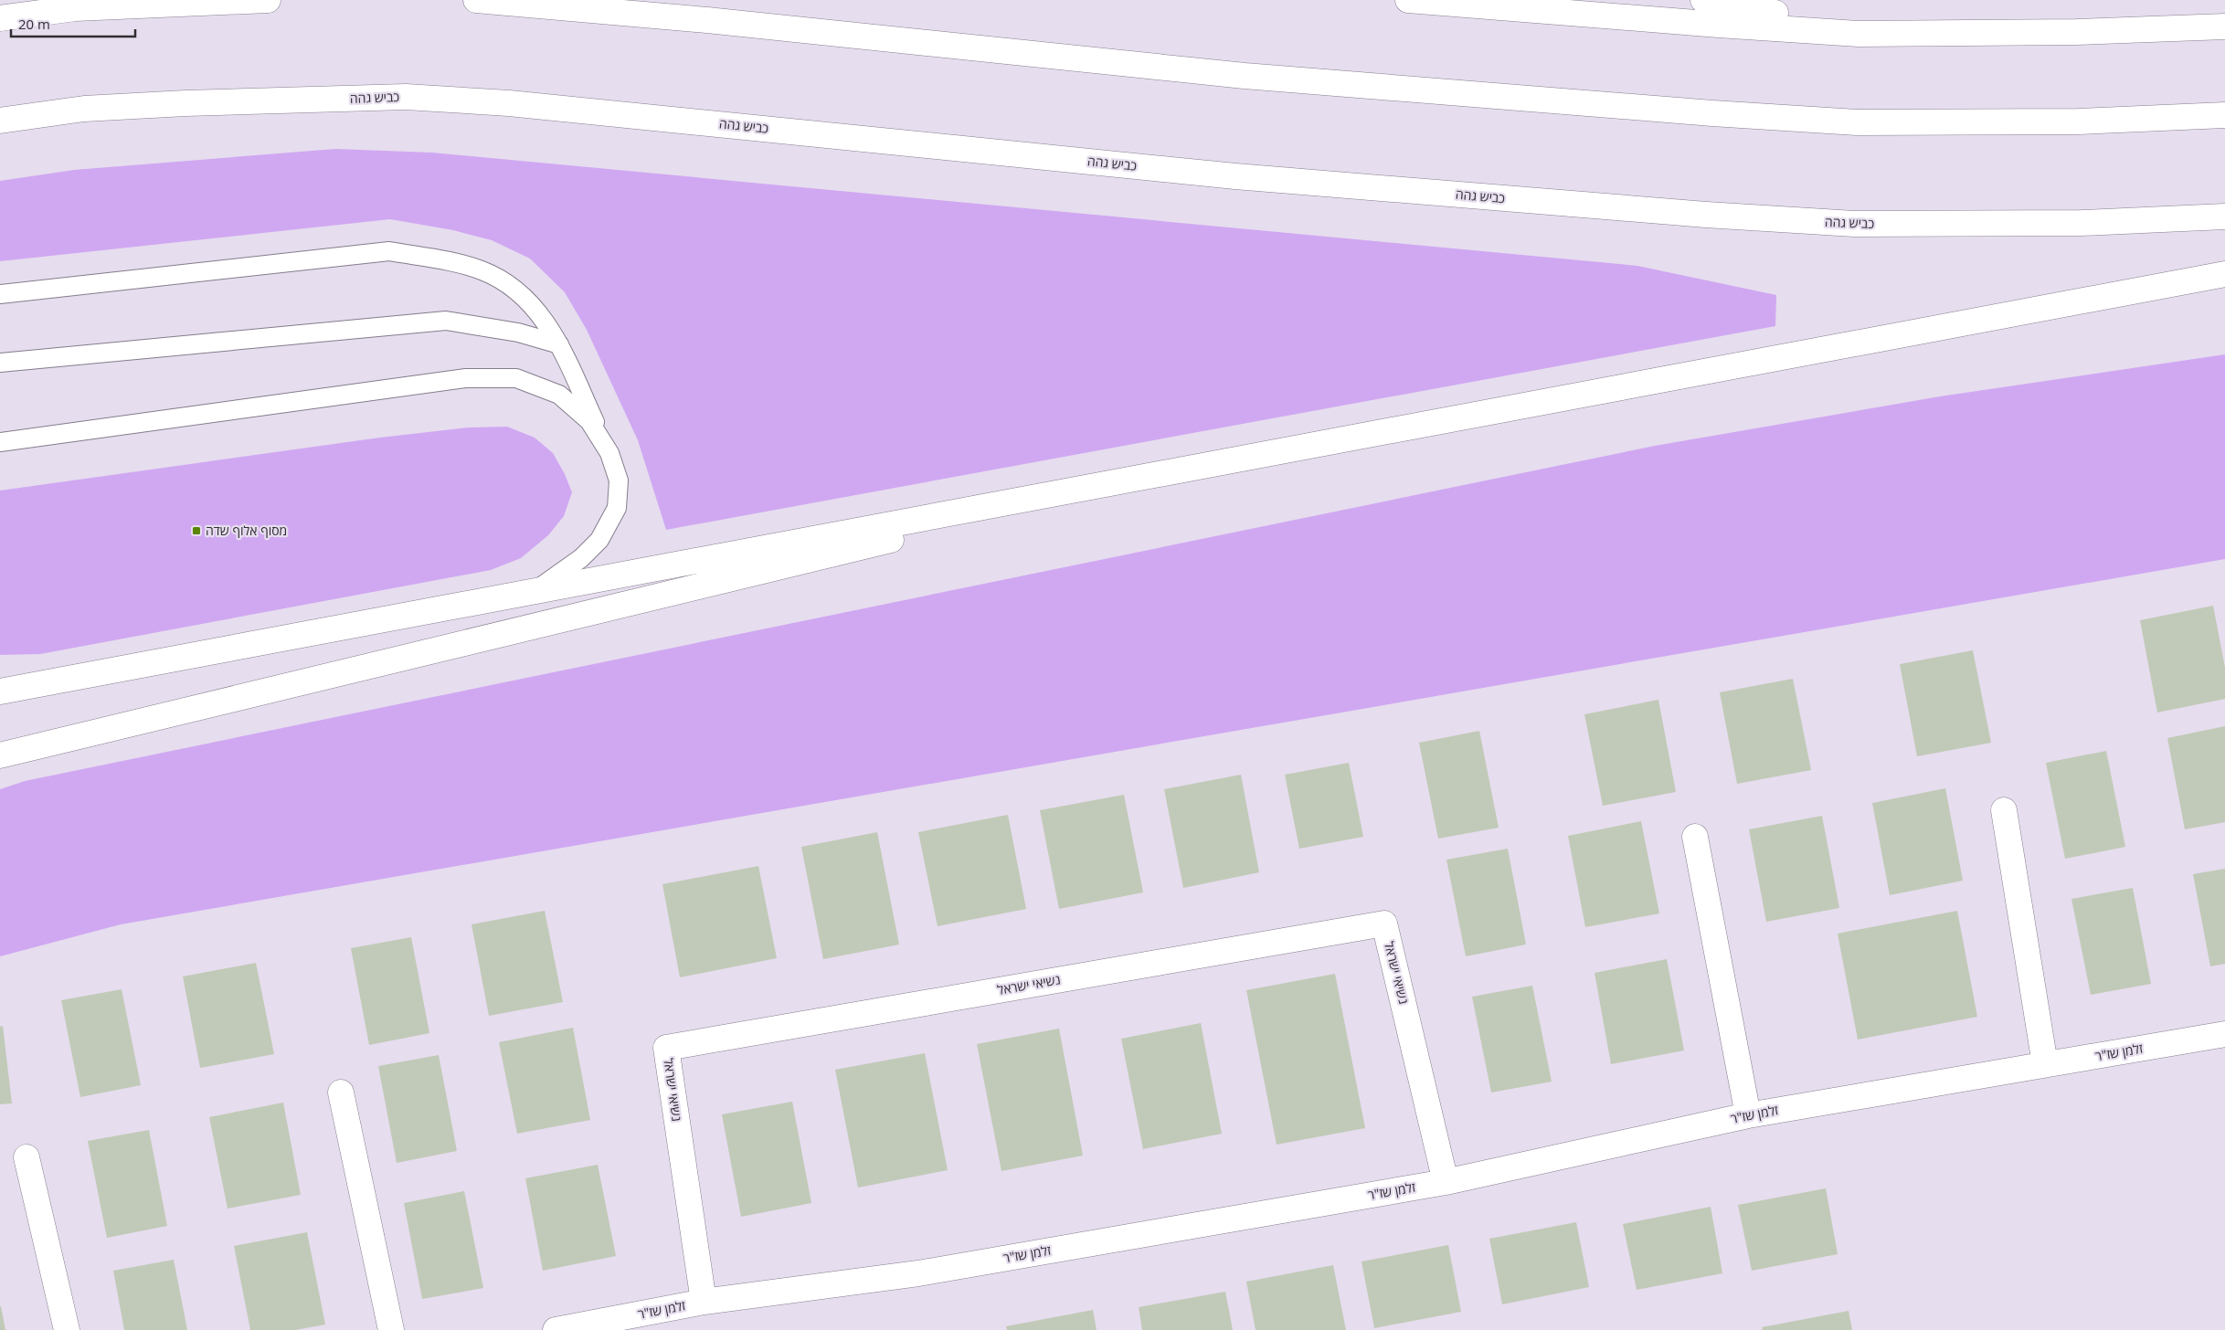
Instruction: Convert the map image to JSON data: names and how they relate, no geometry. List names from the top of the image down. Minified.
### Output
{"streets":{"main road":["כביש גהה","נשיאי ישראל","זלמן שז\"ר"]},"crossings":[["נשיאי ישראל","זלמן שז\"ר"]],"places":{"transit":["מסוף אלוף שדה"]},"scale_bar":"20 m"}
